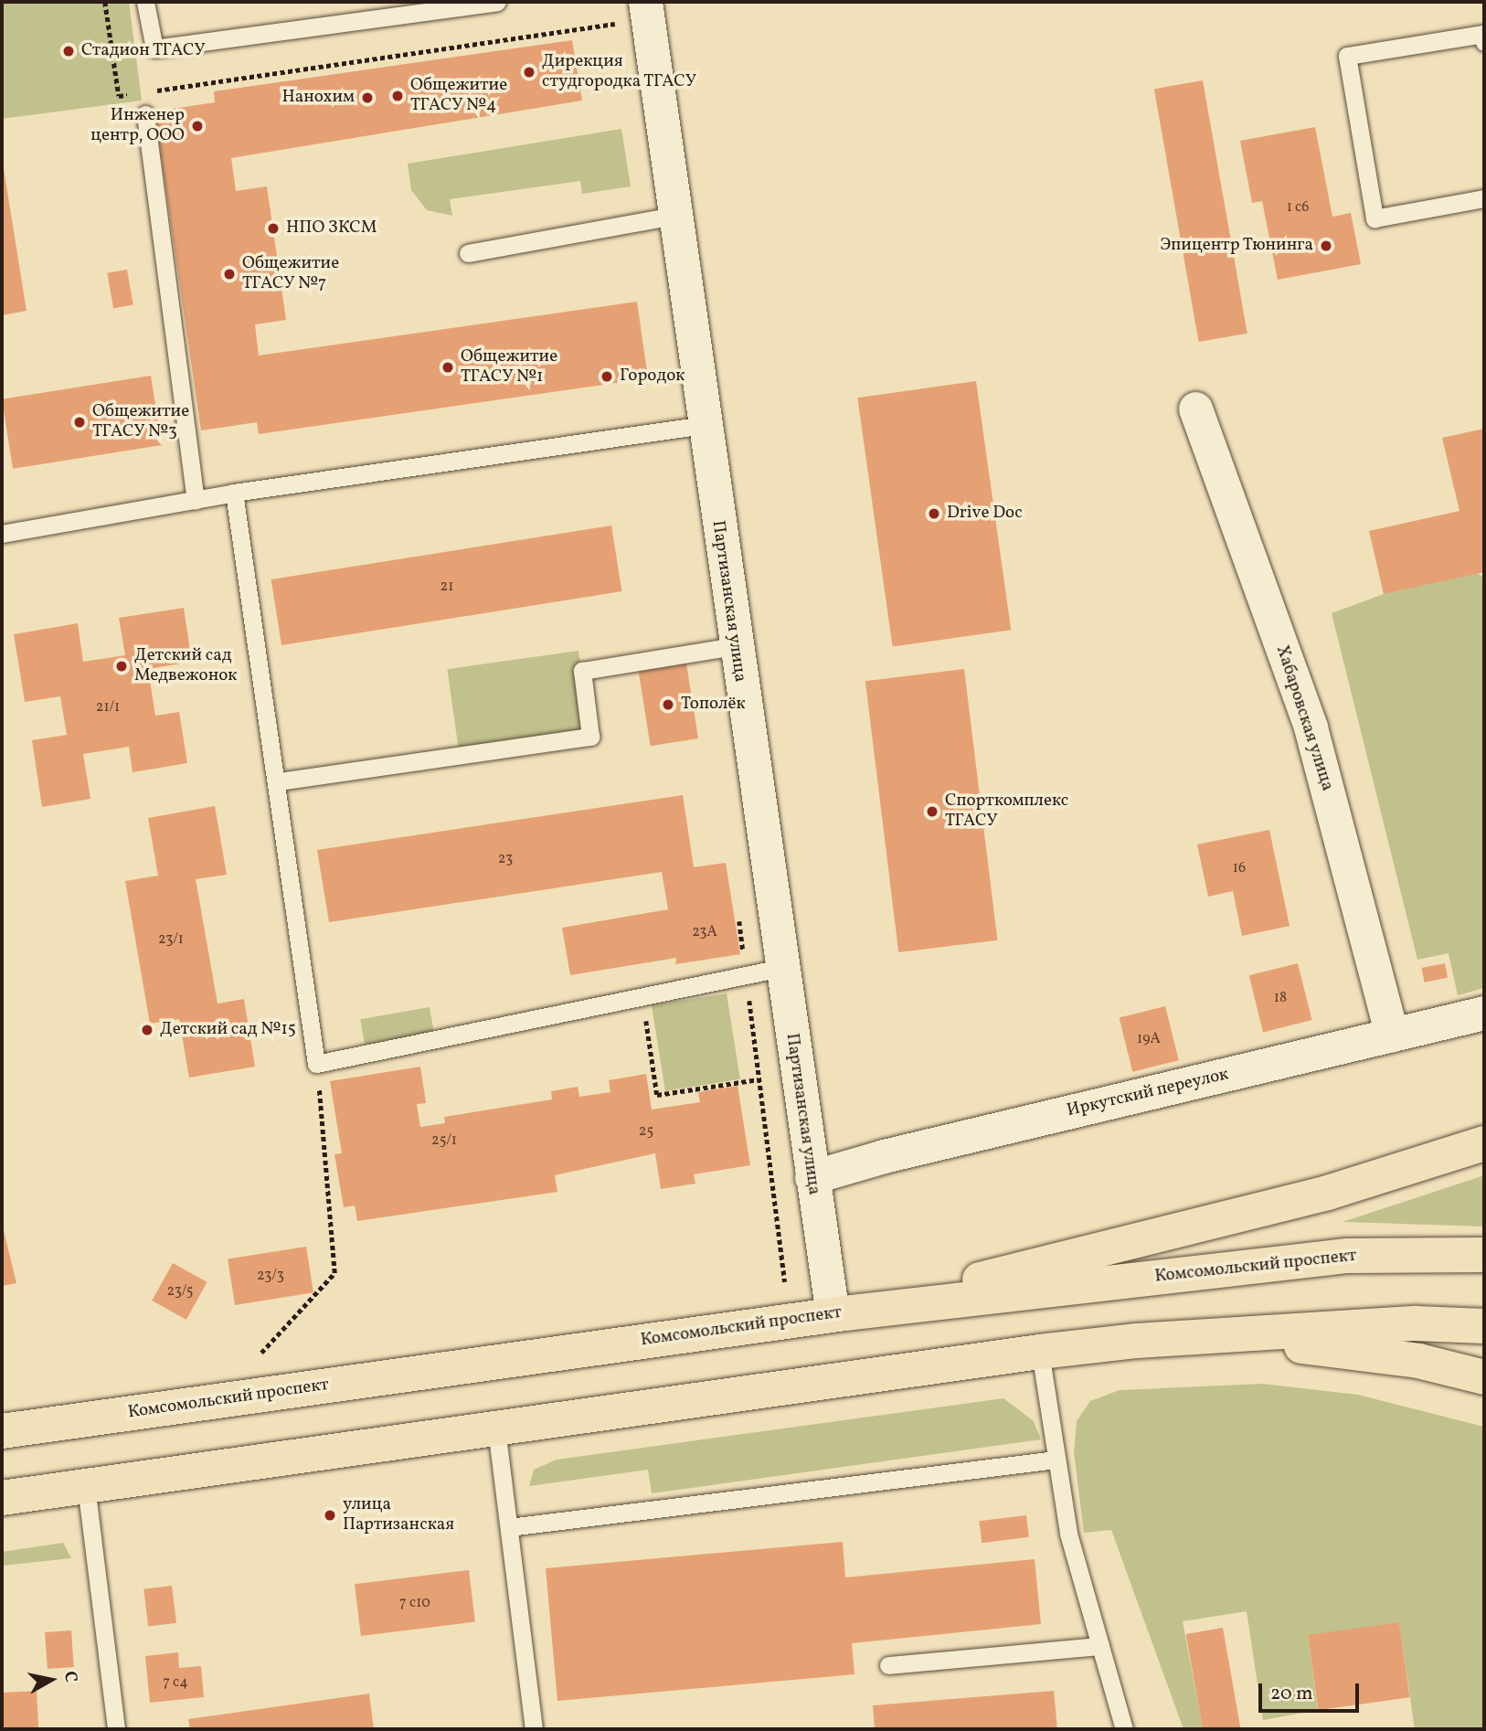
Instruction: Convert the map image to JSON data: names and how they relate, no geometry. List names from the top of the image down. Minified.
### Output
{"streets":{"main road":["Комсомольский проспект"],"street":["Партизанская улица","Хабаровская улица","Иркутский переулок"]},"crossings":[["Партизанская улица","Иркутский переулок"],["Партизанская улица","Комсомольский проспект"],["Хабаровская улица","Иркутский переулок"]],"places":["Стадион ТГАСУ","Дирекция студгородка ТГАСУ","Общежитие ТГАСУ №4","Нанохим","Инженер центр, ООО","НПО ЗКСМ","Эпицентр Тюнинга","Общежитие ТГАСУ №7","Общежитие ТГАСУ №1","Городок","Общежитие ТГАСУ №3","Drive Doc","Детский сад Медвежонок","Тополёк","Спорткомплекс ТГАСУ","Детский сад №15","улица Партизанская"],"house_numbers":["1 с6","21","21/1","23","16","23А","23/1","18","19А","25","25/1","23/3","23/5","7 с10","7 с4"],"scale_bar":"20 m","north":"right"}
